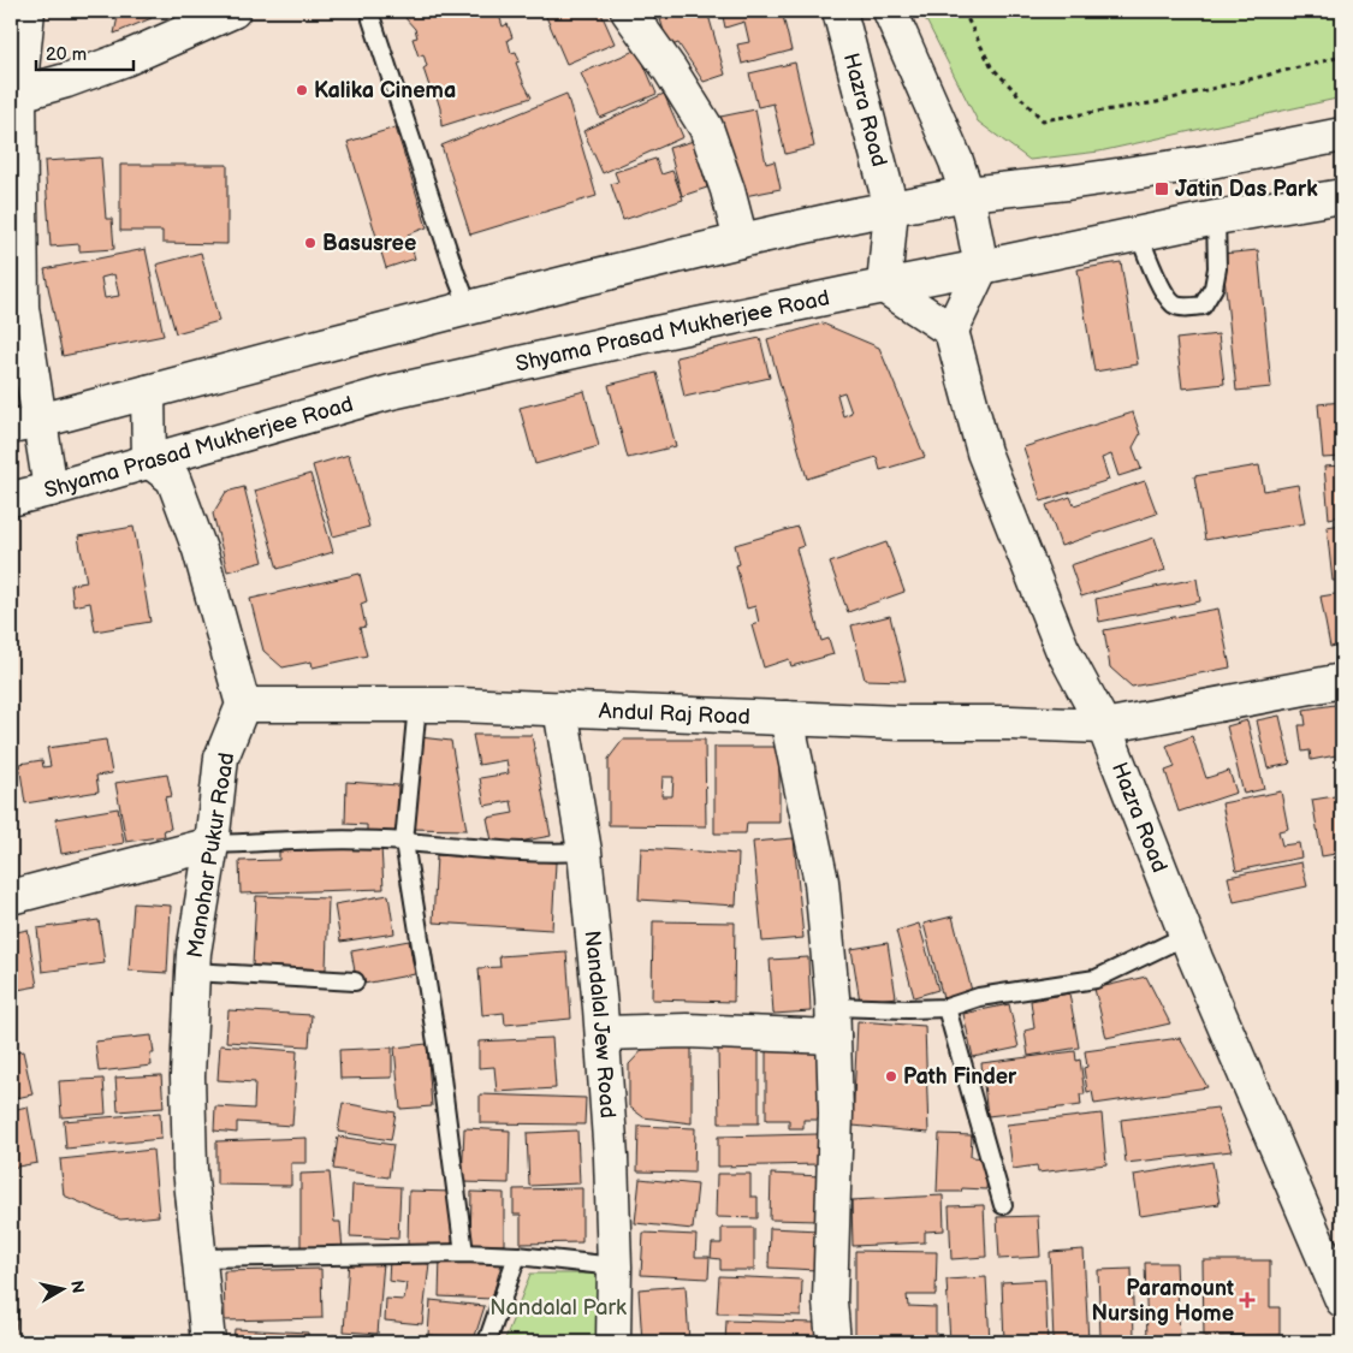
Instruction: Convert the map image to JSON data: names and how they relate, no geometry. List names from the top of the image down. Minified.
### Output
{"streets":{"street":["Hazra Road","Shyama Prasad Mukherjee Road","Andul Raj Road","Manohar Pukur Road","Nandalal Jew Road"]},"crossings":[["Hazra Road","Shyama Prasad Mukherjee Road"],["Hazra Road","Andul Raj Road"],["Andul Raj Road","Manohar Pukur Road"],["Andul Raj Road","Nandalal Jew Road"]],"parks":["Nandalal Park"],"places":{"other":["Kalika Cinema","Basusree","Path Finder"],"transit":["Jatin Das Park"],"health":["Paramount Nursing Home"]},"scale_bar":"20 m","north":"right"}
